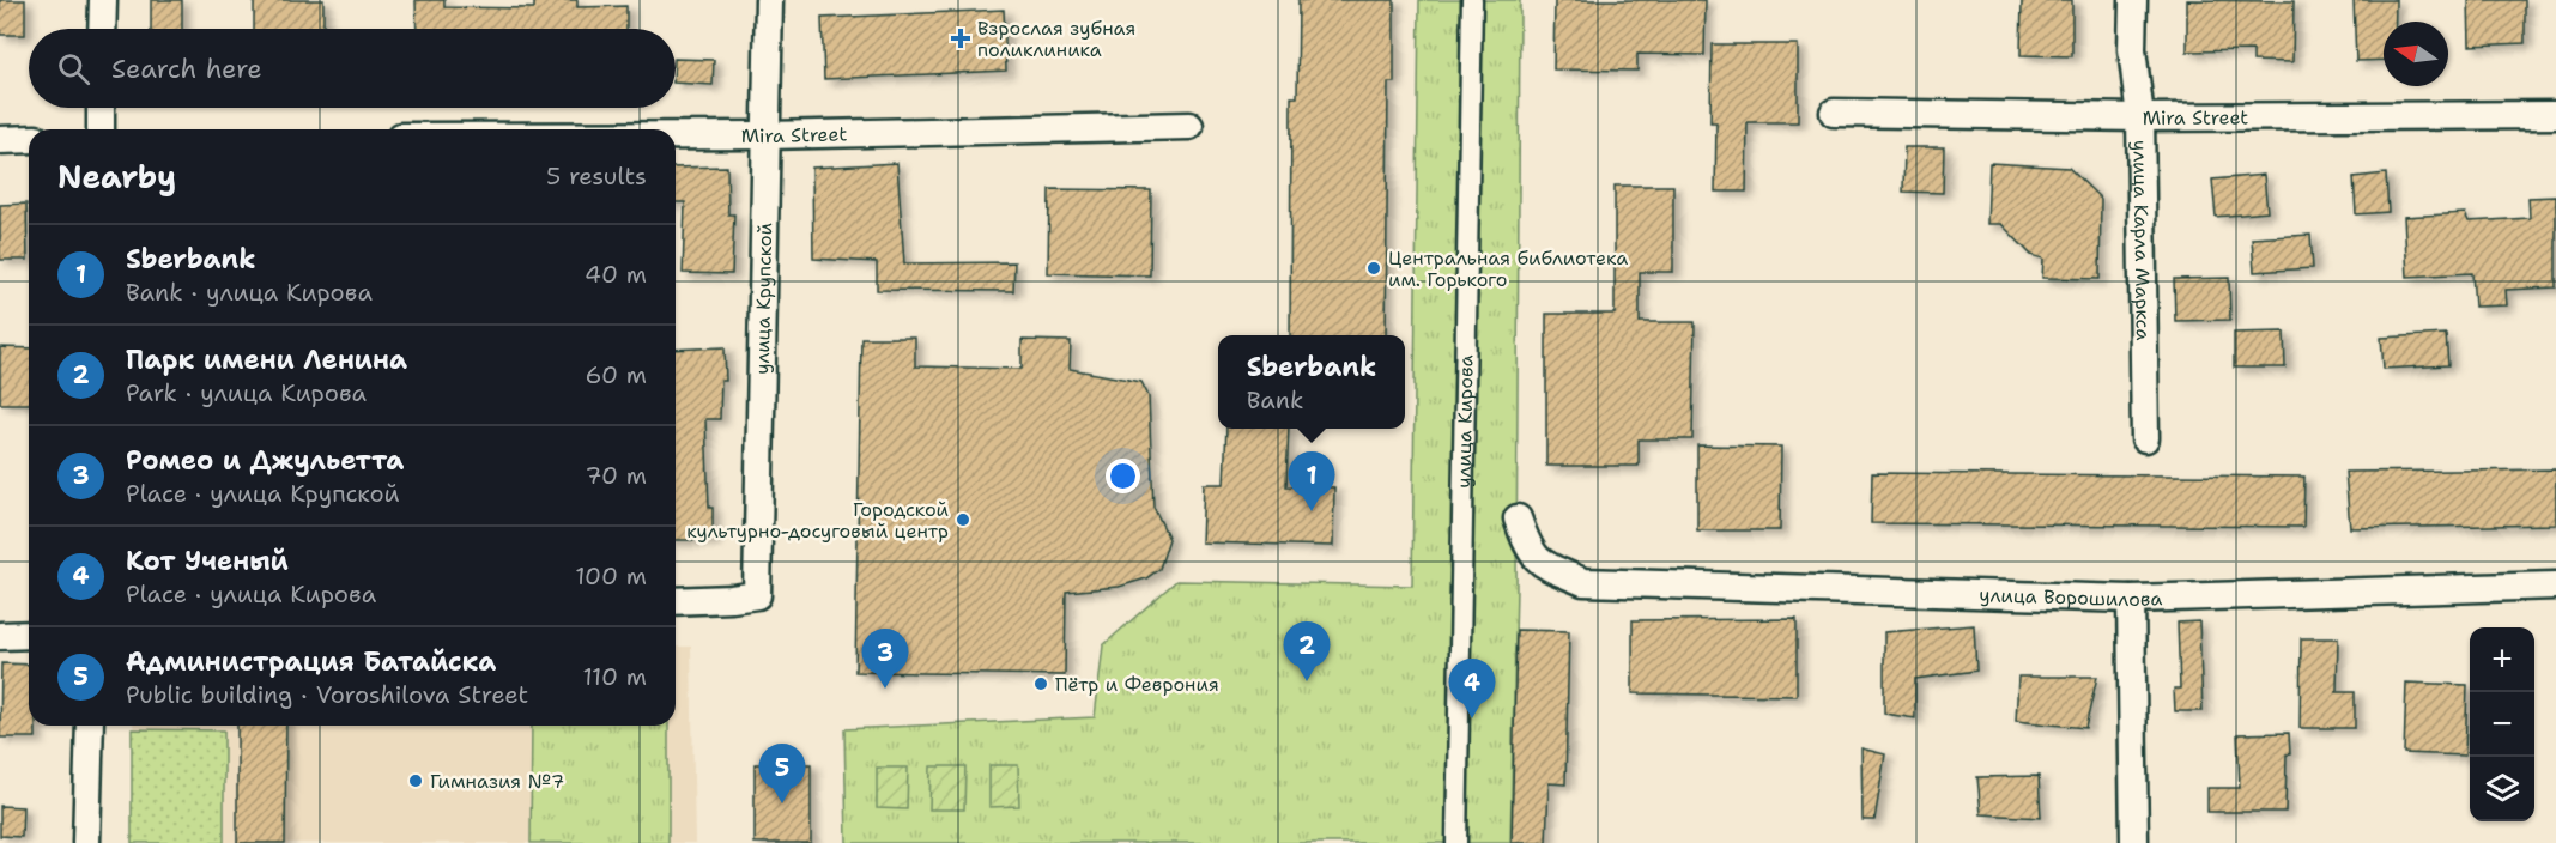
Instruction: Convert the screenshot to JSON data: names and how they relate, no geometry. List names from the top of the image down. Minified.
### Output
{"streets":{"street":["Mira Street","улица Карла Маркса","улица Крупской","улица Кирова","улица Ворошилова"]},"crossings":[["Mira Street","улица Карла Маркса"],["Mira Street","улица Крупской"]],"places":{"health":["Взрослая зубная поликлиника"],"other":["Центральная библиотека им. Горького","Городской культурно-досуговый центр","Пётр и Феврония","Гимназия №7"]},"north":"left","page":{"search":"Search here","heading":["Nearby","5 results"],"list":[{"mark":"1","name":"Sberbank","note":"Bank · улица Кирова","value":"40 m"},{"mark":"2","name":"Парк имени Ленина","note":"Park · улица Кирова","value":"60 m"},{"mark":"3","name":"Ромео и Джульетта","note":"Place · улица Крупской","value":"70 m"},{"mark":"4","name":"Кот Ученый","note":"Place · улица Кирова","value":"100 m"},{"mark":"5","name":"Администрация Батайска","note":"Public building · Voroshilova Street","value":"110 m"}],"popup":["Sberbank","Bank"],"pins":["1","2","3","4","5"],"map_buttons":["+","−"]}}
